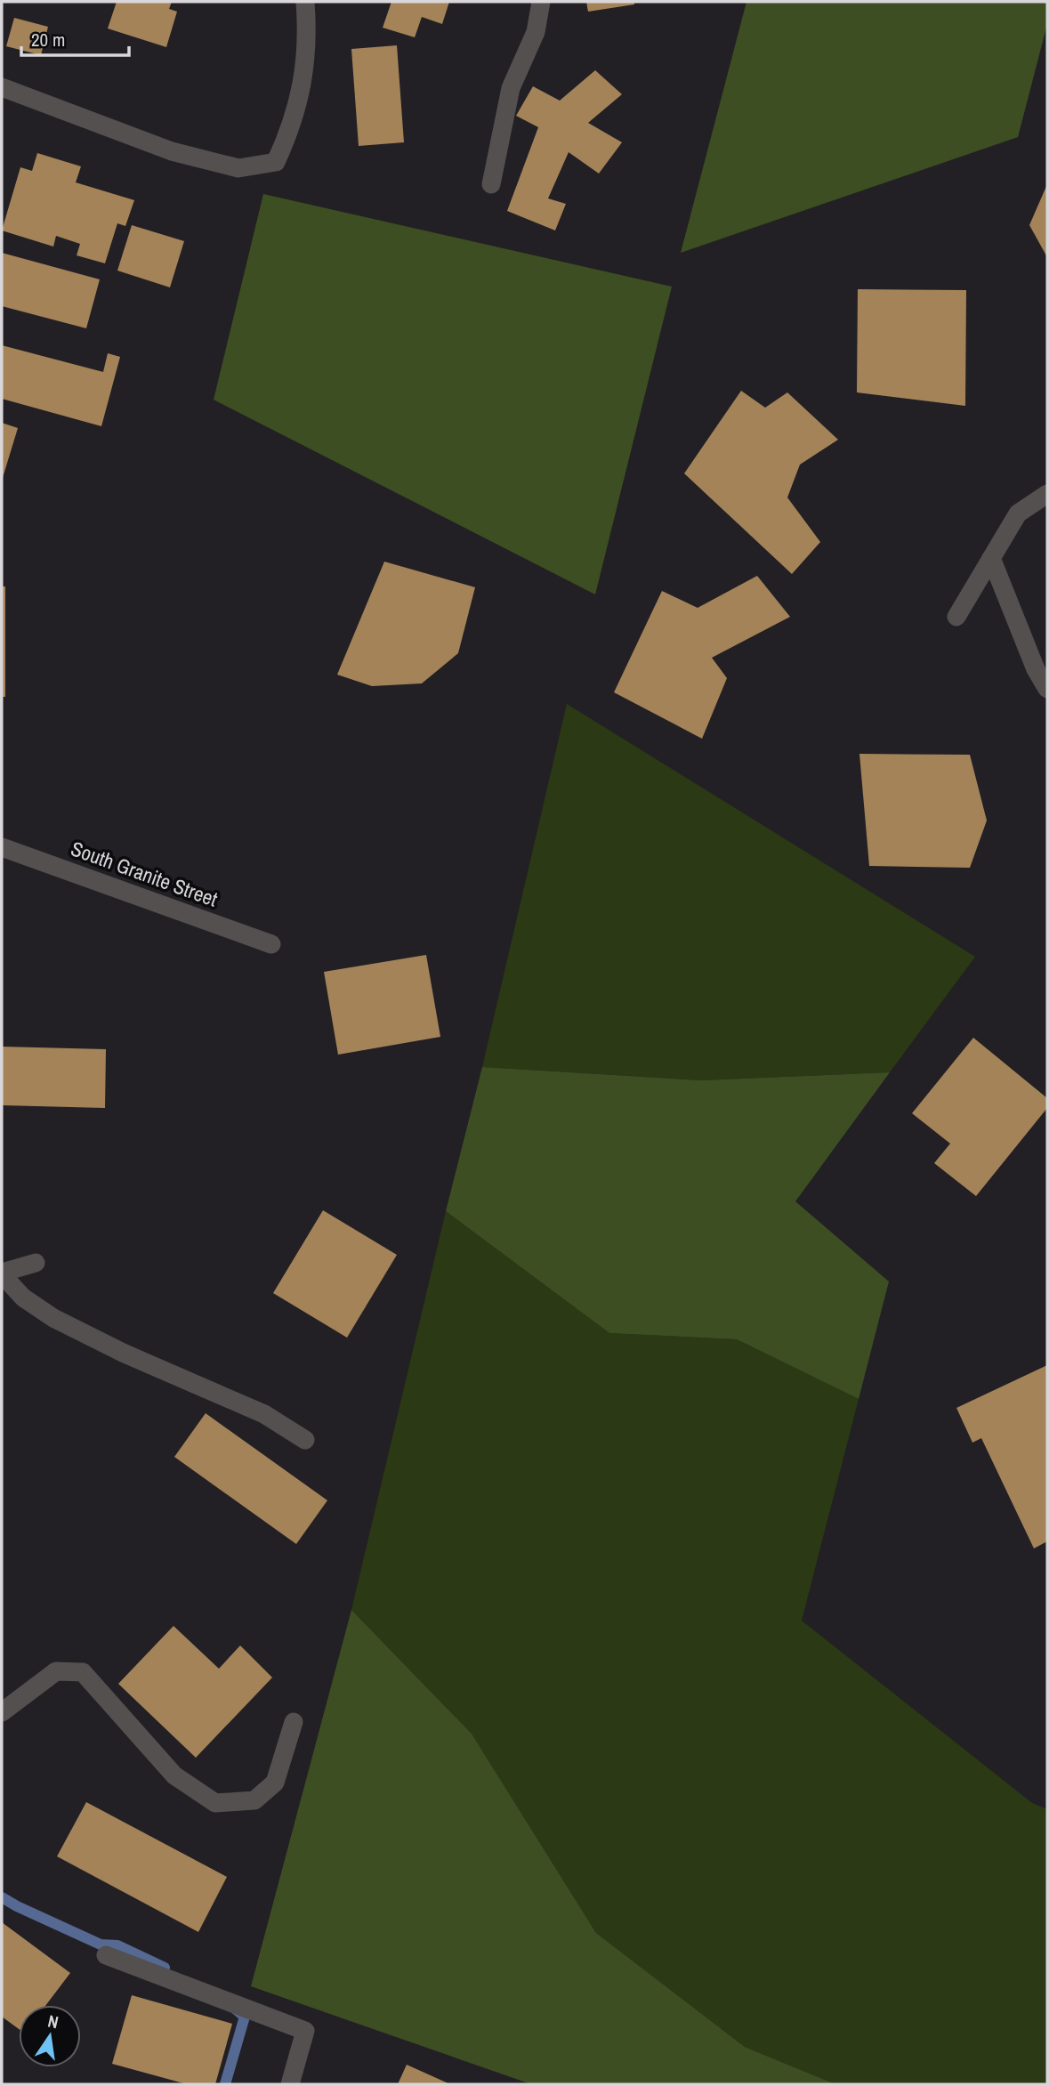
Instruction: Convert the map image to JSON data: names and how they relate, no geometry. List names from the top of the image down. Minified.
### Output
{"streets":{"street":["South Granite Street"]},"scale_bar":"20 m","north":"top"}
